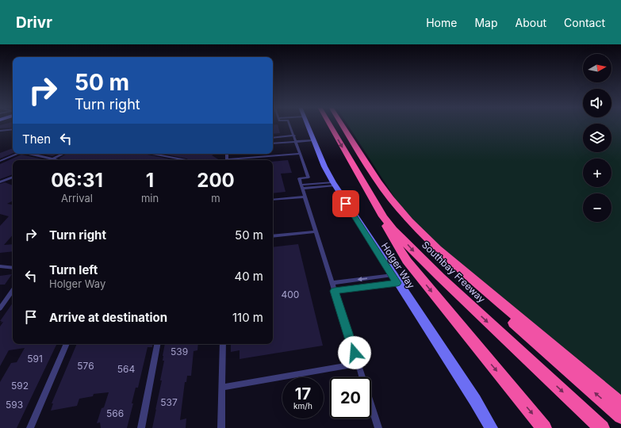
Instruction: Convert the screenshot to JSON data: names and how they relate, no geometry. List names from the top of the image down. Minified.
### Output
{"streets":{"highway":["Southbay Freeway"],"street":["Holger Way"]},"house_numbers":["400","539","591","576","564","592","537","593","566"],"north":"right","page":{"header":"Drivr","nav":["Home","Map","About","Contact"],"map_buttons":["+","−"],"turn":["50 m","Turn right"],"then":"Then","eta":["06:31","Arrival","1","min","200","m"],"list":[{"name":"Turn right","value":"50 m"},{"name":"Turn left","note":"Holger Way","value":"40 m"},{"name":"Arrive at destination","value":"110 m"}],"speed":"17 km/h","limit":"20"}}
